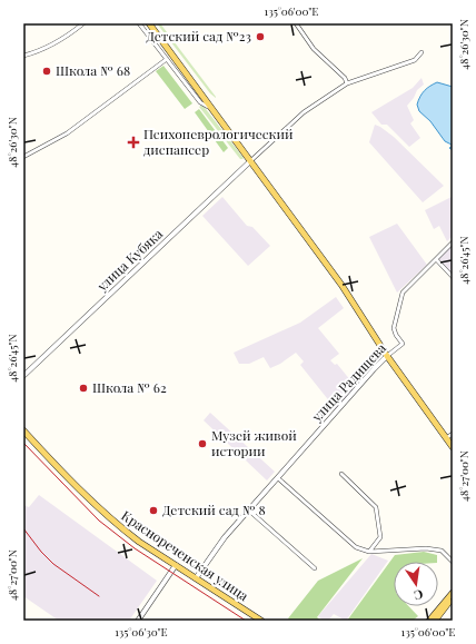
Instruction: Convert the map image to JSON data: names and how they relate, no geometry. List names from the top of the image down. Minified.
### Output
{"streets":{"main road":["Краснореченская улица"],"street":["улица Кубяка","улица Радищева"]},"crossings":[["улица Радищева","Краснореченская улица"]],"places":{"other":["Детский сад №23","Школа № 68","Школа № 62","Музей живой истории","Детский сад № 8"],"health":["Психоневрологический диспансер"]},"north":"bottom","coordinates":["135°06'00\"E","48°26'30\"N","48°26'45\"N","48°27'00\"N","135°06'30\"E"]}
